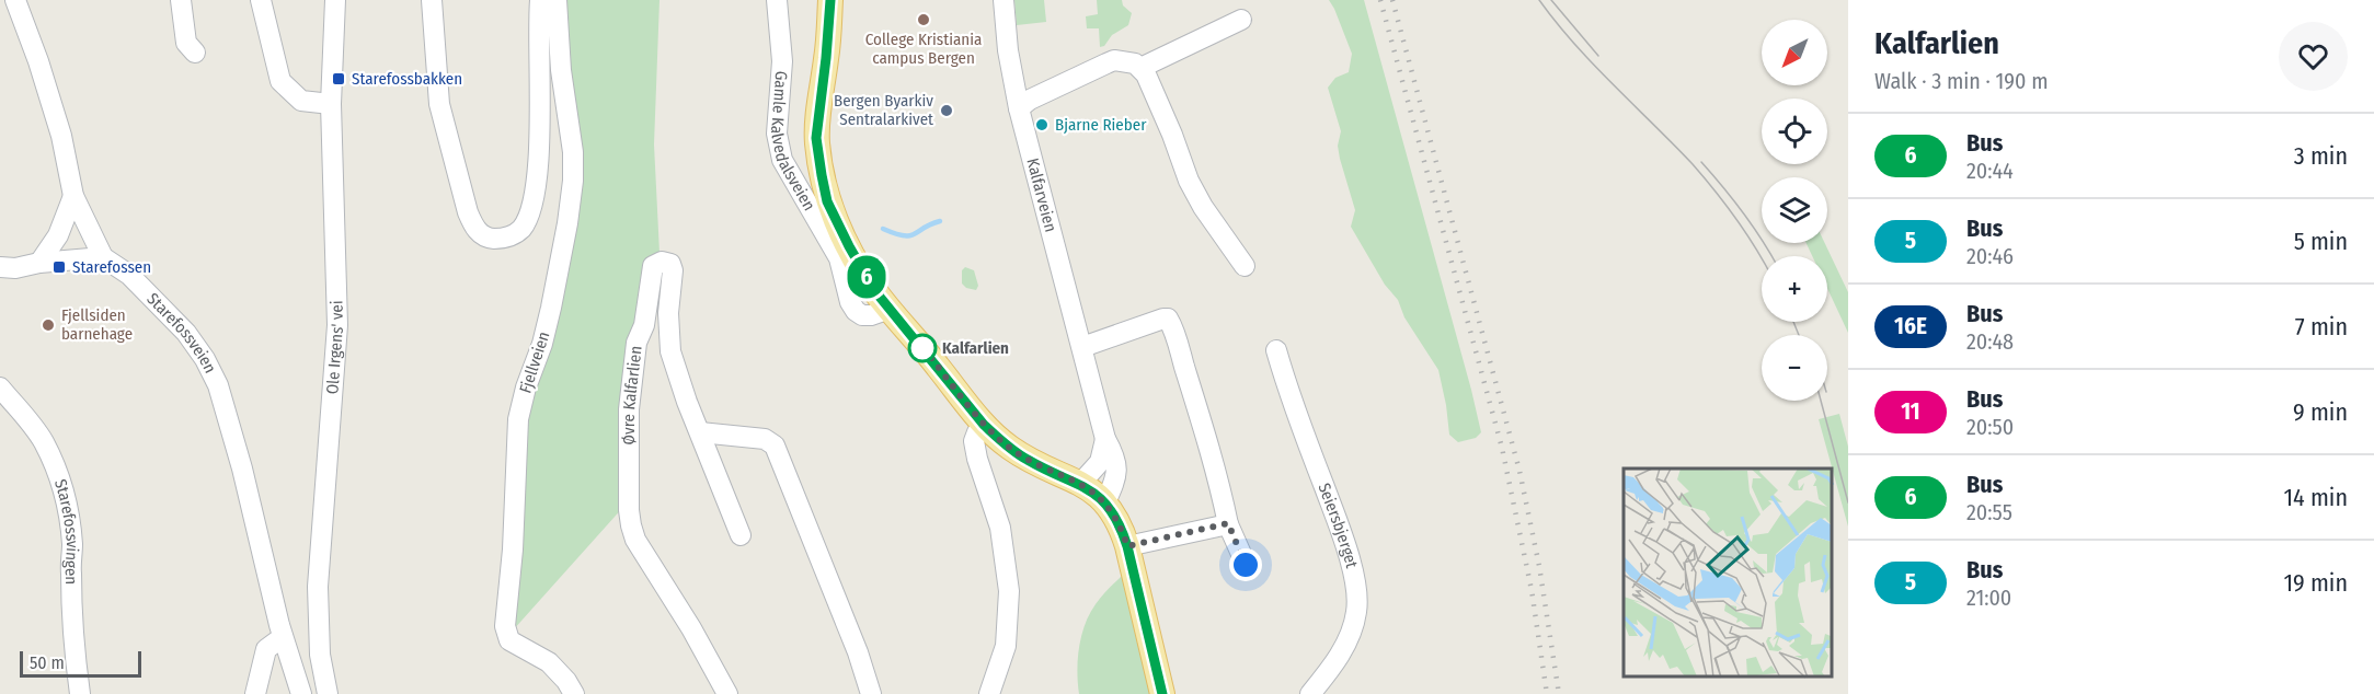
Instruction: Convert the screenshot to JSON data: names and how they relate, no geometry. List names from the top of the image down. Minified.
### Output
{"streets":{"street":["Gamle Kalvedalsveien","Kalfarveien","Starefossveien","Ole Irgens' vei","Fjellveien","Øvre Kalfarlien","Seiersbjerget","Starefossvingen"]},"places":{"other":["College Kristiania campus Bergen","Bergen Byarkiv Sentralarkivet","Bjarne Rieber","Fjellsiden barnehage","Kalfarlien"],"transit":["Starefossbakken","Starefossen"]},"lines":["bus line 6"],"scale_bar":"50 m","north":"bottom left","page":{"on_map":"6","heading":["Kalfarlien","Walk · 3 min · 190 m"],"map_buttons":["+","−"],"list":[{"mark":"6","name":"Bus","note":"20:44","value":"3 min"},{"mark":"5","name":"Bus","note":"20:46","value":"5 min"},{"mark":"16E","name":"Bus","note":"20:48","value":"7 min"},{"mark":"11","name":"Bus","note":"20:50","value":"9 min"},{"mark":"6","name":"Bus","note":"20:55","value":"14 min"},{"mark":"5","name":"Bus","note":"21:00","value":"19 min"}],"scale":"50 m"}}
